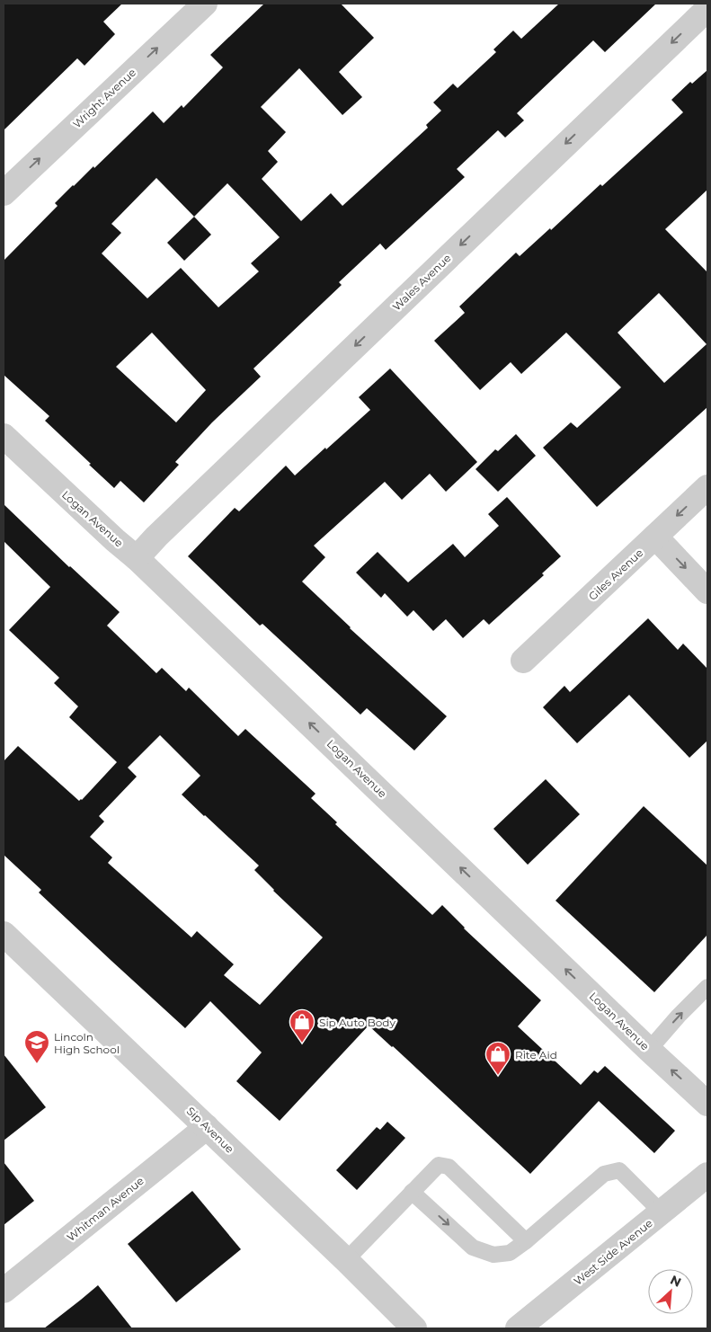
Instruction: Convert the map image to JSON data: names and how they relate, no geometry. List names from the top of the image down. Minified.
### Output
{"streets":{"street":["Wright Avenue","Wales Avenue","Logan Avenue","Giles Avenue","Sip Avenue","Whitman Avenue","West Side Avenue"]},"crossings":[["Wales Avenue","Logan Avenue"],["Sip Avenue","Whitman Avenue"]],"one_way":["Wright Avenue","Wales Avenue","Logan Avenue"],"places":{"shop":["Sip Auto Body","Rite Aid"],"school or university":["Lincoln High School"]},"north":"top right"}
